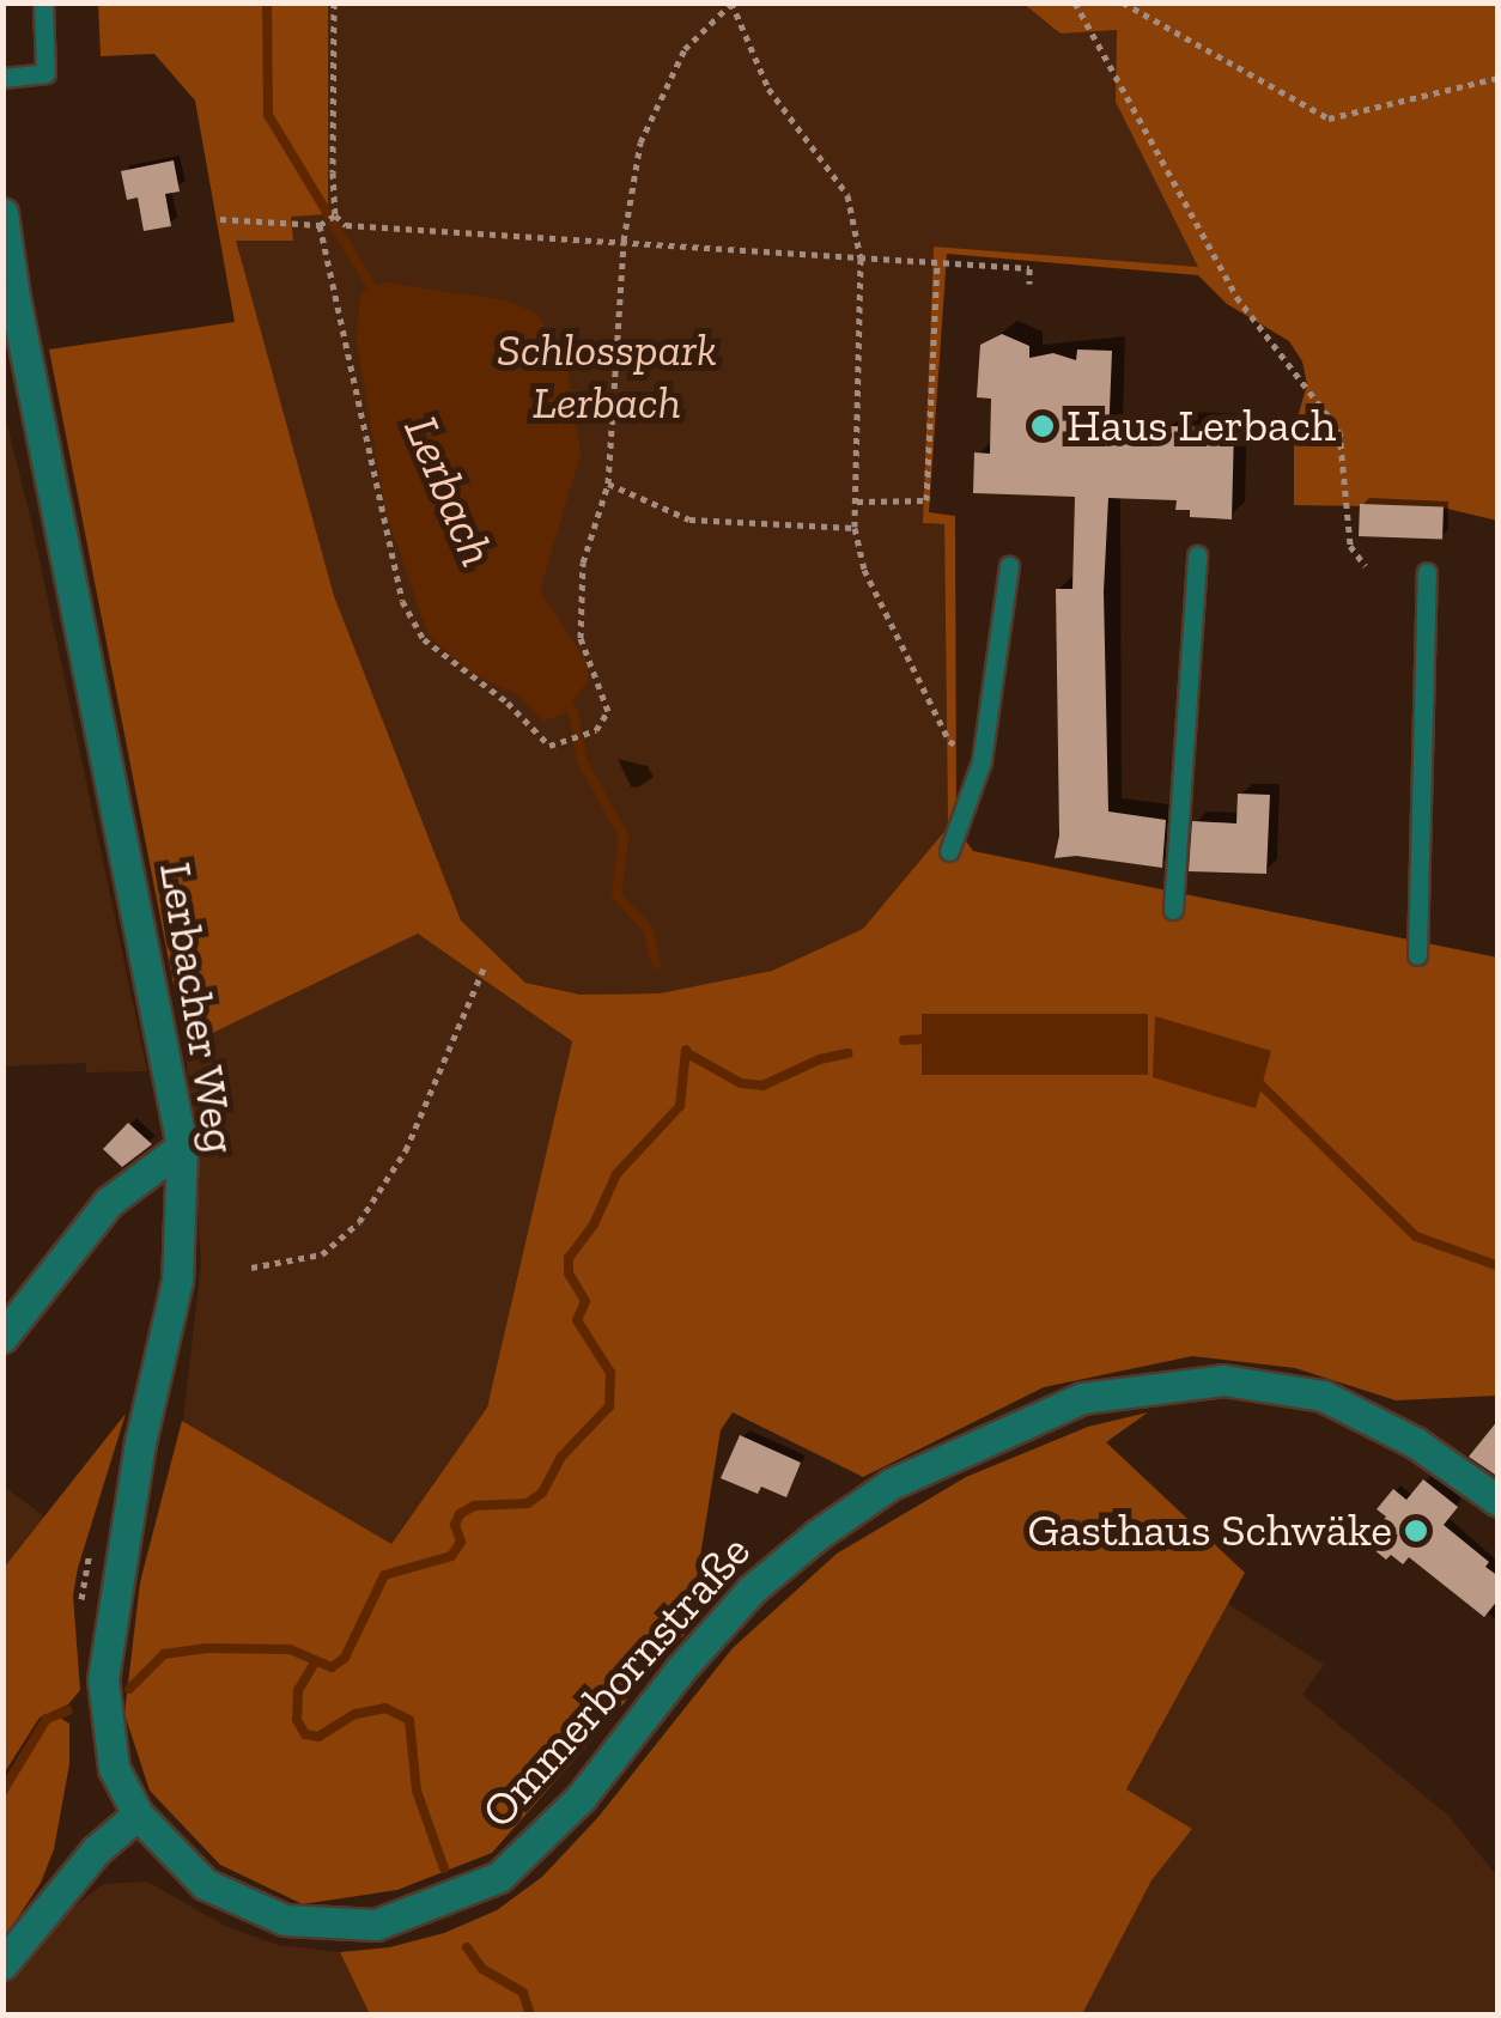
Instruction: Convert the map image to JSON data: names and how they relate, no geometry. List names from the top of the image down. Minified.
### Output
{"streets":{"street":["Lerbacher Weg","Ommerbornstraße"]},"crossings":[["Lerbacher Weg","Ommerbornstraße"]],"water":["Lerbach"],"parks":["Schlosspark Lerbach"],"places":["Haus Lerbach","Gasthaus Schwäke"]}
